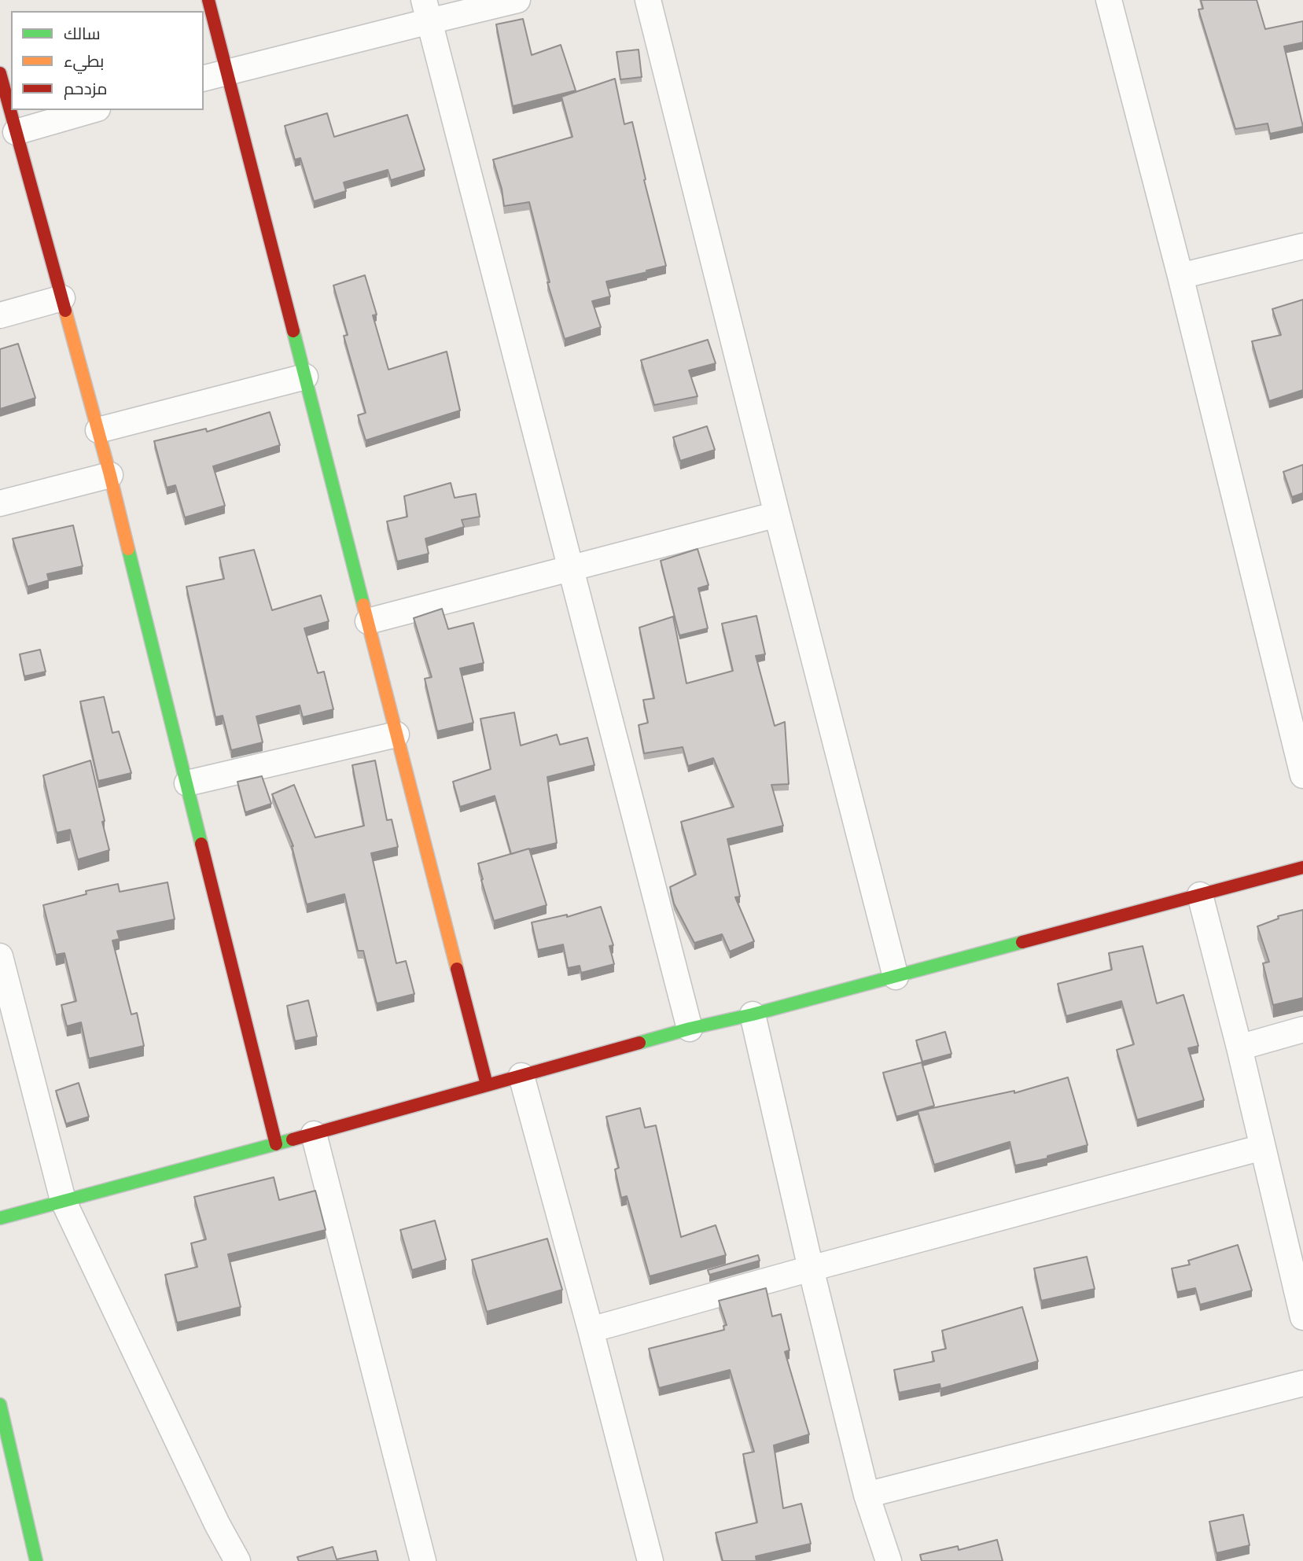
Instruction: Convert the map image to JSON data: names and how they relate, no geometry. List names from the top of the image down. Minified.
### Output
{"legend":["سالك","بطيء","مزدحم"]}
